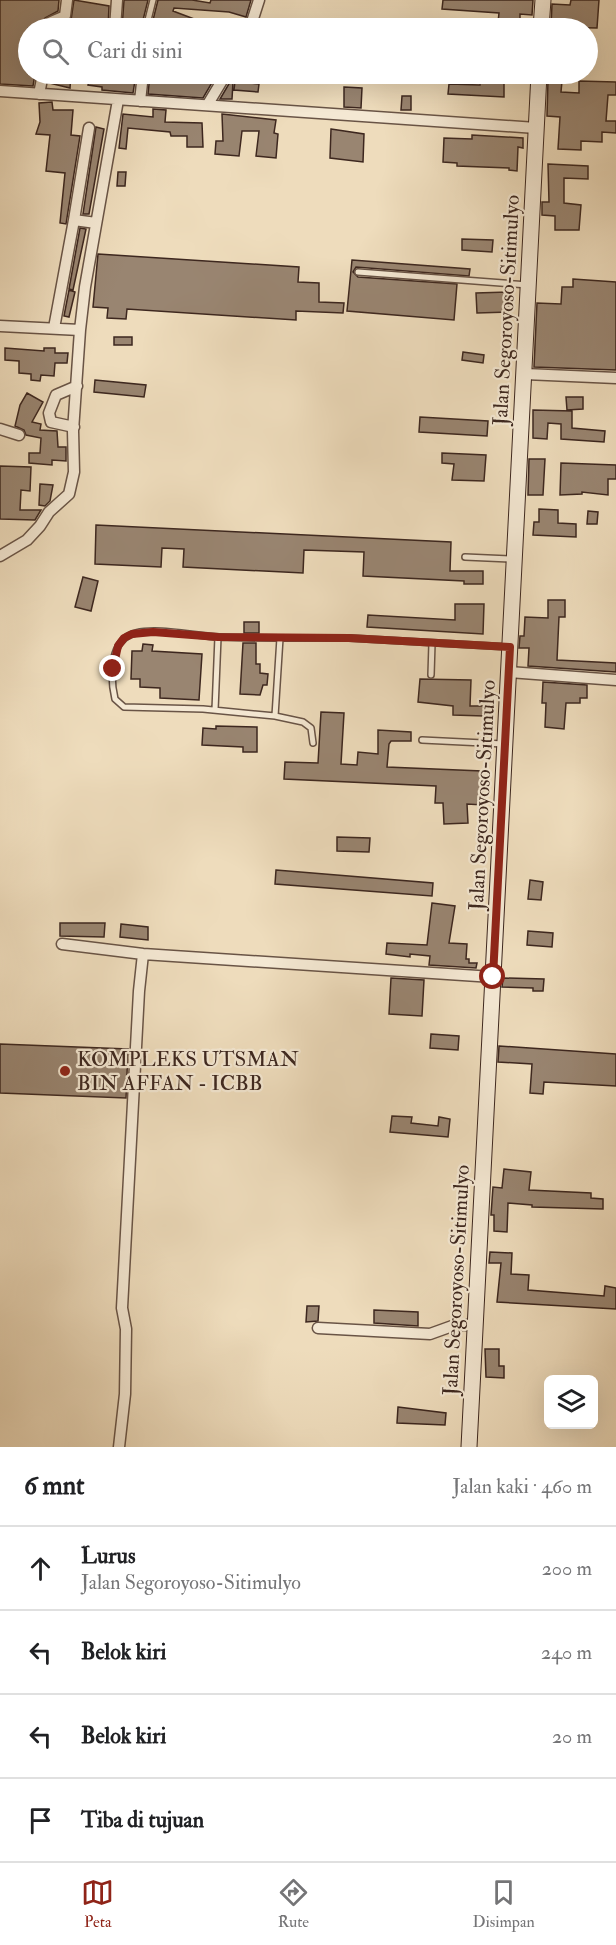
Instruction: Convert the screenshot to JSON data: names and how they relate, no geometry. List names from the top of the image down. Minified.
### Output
{"streets":{"main road":["Jalan Segoroyoso-Sitimulyo"]},"places":["KOMPLEKS UTSMAN BIN AFFAN - ICBB"],"page":{"search":"Cari di sini","heading":["6 mnt","Jalan kaki · 460 m"],"list":[["Lurus","Jalan Segoroyoso-Sitimulyo","200 m"],["Belok kiri","240 m"],["Belok kiri","20 m"],"Tiba di tujuan"],"nav":["Peta","Rute","Disimpan"]}}
